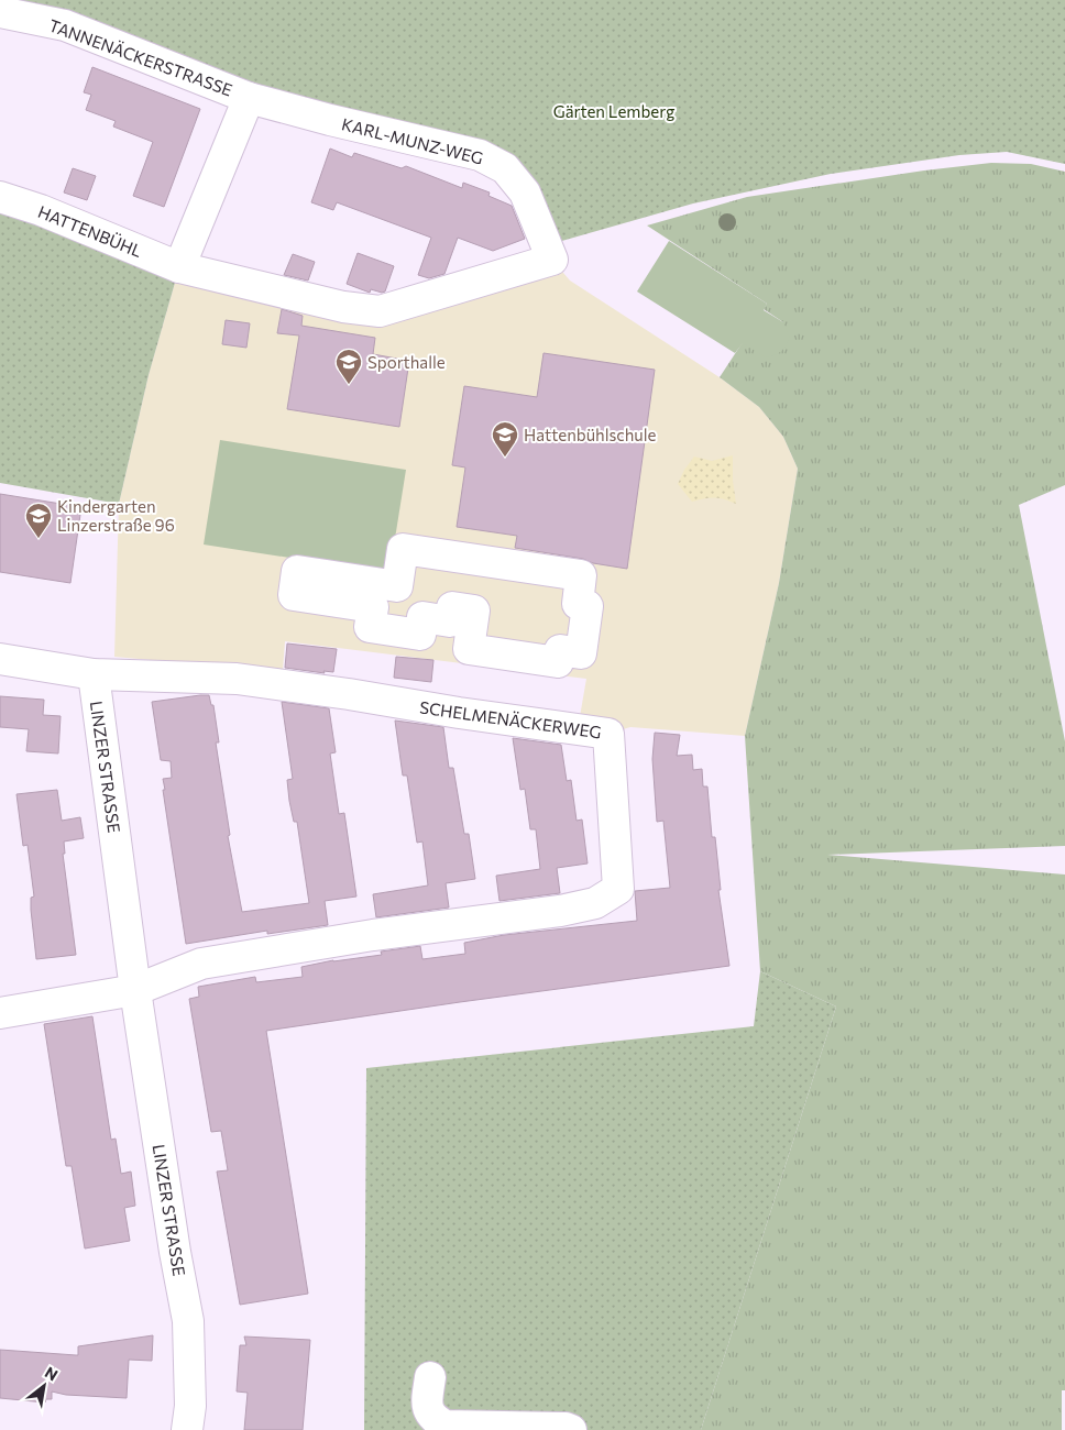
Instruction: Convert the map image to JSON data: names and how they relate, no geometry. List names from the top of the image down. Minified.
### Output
{"streets":{"street":["TANNENÄCKERSTRASSE","KARL-MUNZ-WEG","HATTENBÜHL","SCHELMENÄCKERWEG","LINZER STRASSE"]},"crossings":[["TANNENÄCKERSTRASSE","KARL-MUNZ-WEG"],["KARL-MUNZ-WEG","HATTENBÜHL"],["SCHELMENÄCKERWEG","LINZER STRASSE"]],"parks":["Gärten Lemberg"],"places":{"school or university":["Sporthalle","Hattenbühlschule","Kindergarten Linzerstraße 96"]},"north":"top right"}
